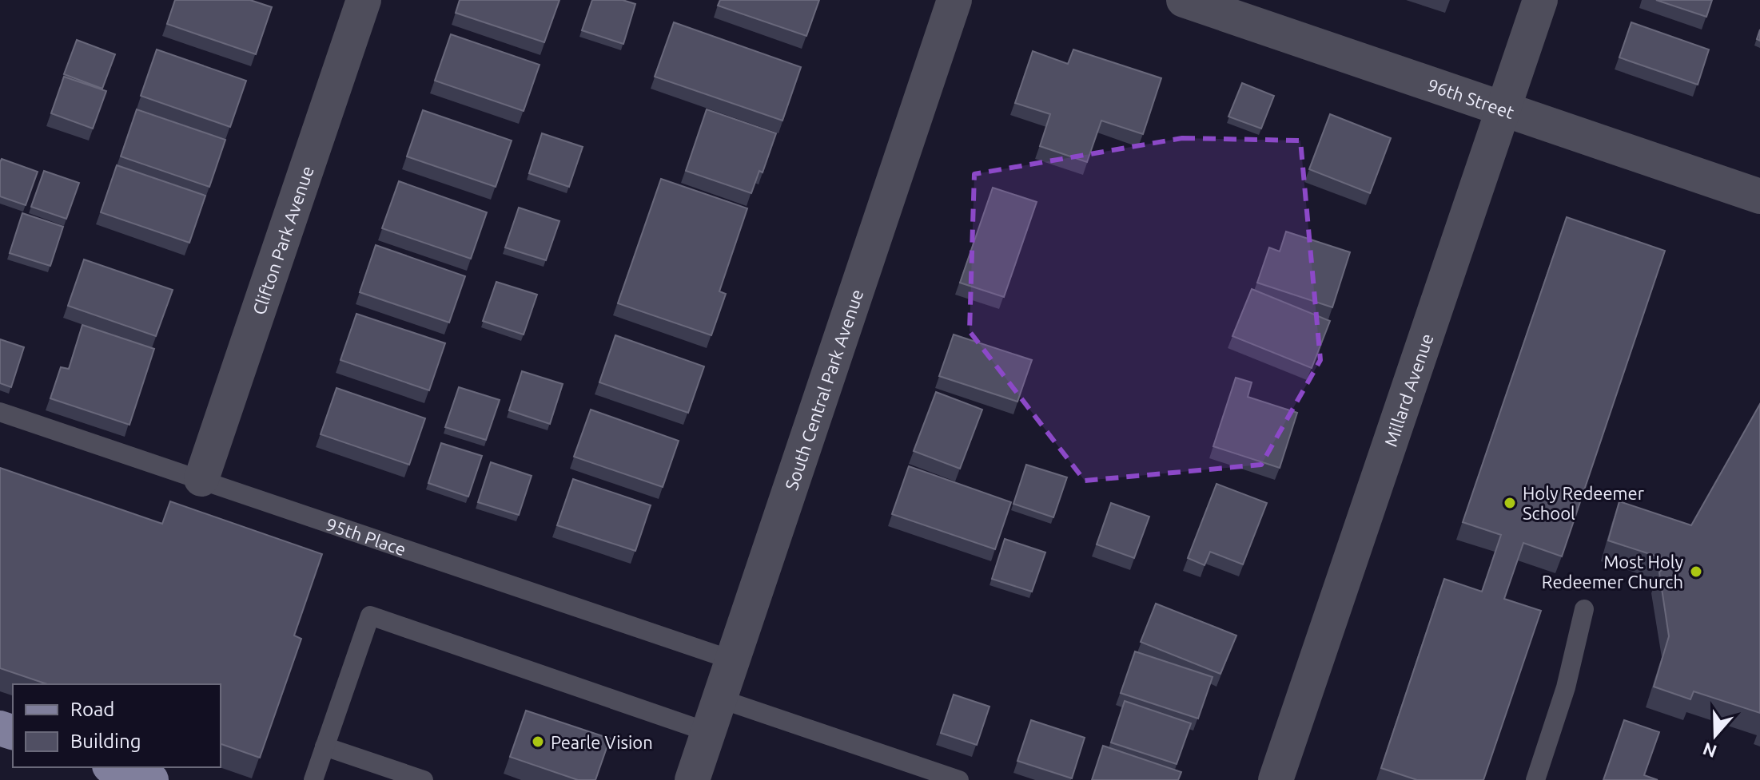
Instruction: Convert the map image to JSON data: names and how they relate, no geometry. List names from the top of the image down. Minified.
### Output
{"streets":{"street":["96th Street","Clifton Park Avenue","South Central Park Avenue","Millard Avenue"],"lane":["95th Place"]},"crossings":[["96th Street","Millard Avenue"],["Clifton Park Avenue","95th Place"],["South Central Park Avenue","95th Place"]],"places":["Holy Redeemer School","Most Holy Redeemer Church","Pearle Vision"],"legend":["Road","Building"],"north":"bottom"}
